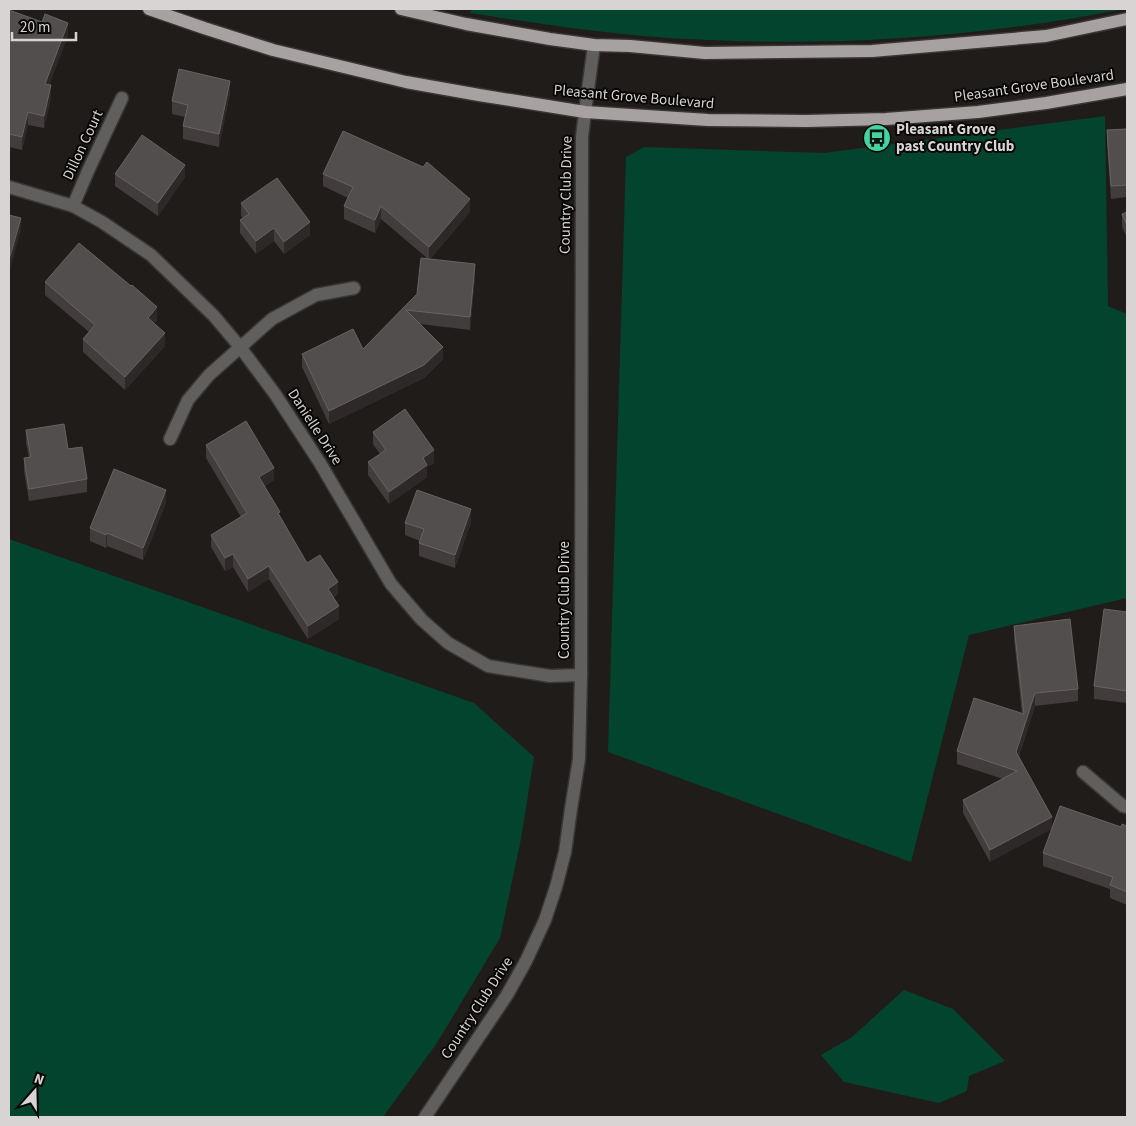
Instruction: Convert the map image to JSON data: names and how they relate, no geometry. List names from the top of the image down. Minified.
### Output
{"streets":{"main road":["Pleasant Grove Boulevard"],"street":["Dillon Court","Country Club Drive","Danielle Drive"]},"crossings":[["Pleasant Grove Boulevard","Country Club Drive"],["Dillon Court","Danielle Drive"],["Country Club Drive","Danielle Drive"]],"places":{"bus stop":["Pleasant Grove past Country Club"]},"scale_bar":"20 m","north":"top"}
